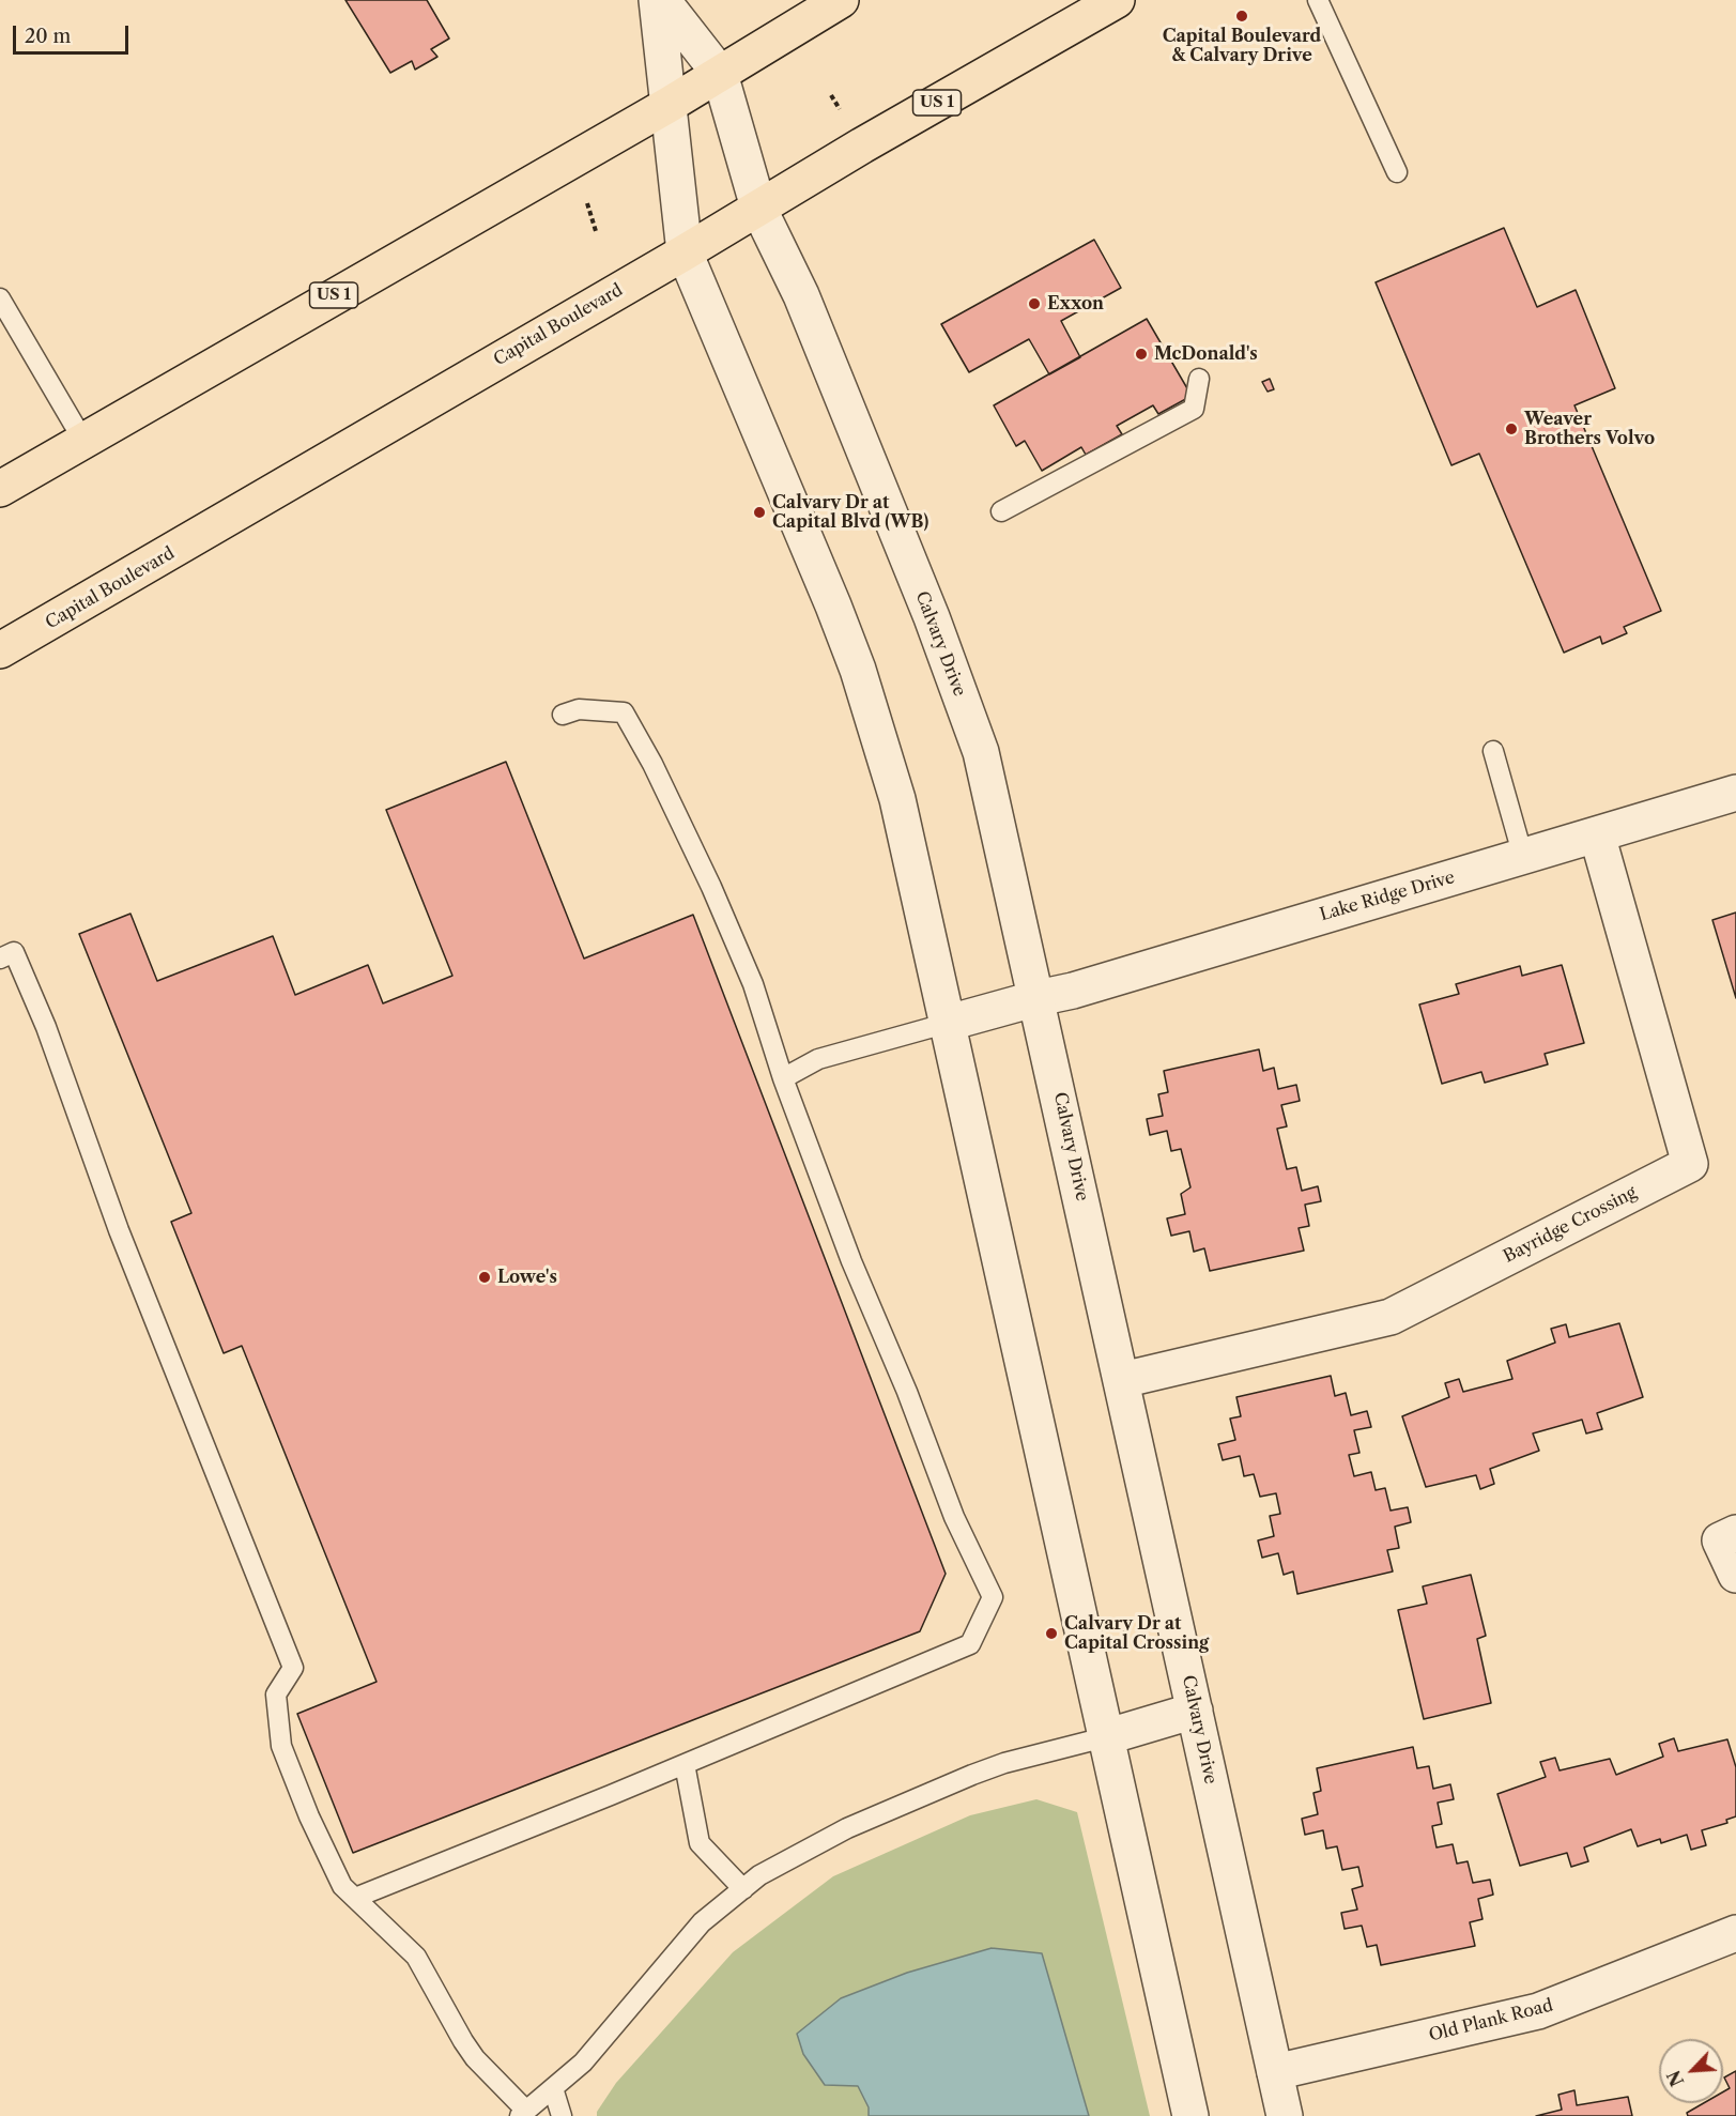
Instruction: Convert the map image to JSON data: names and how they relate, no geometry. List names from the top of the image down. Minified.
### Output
{"streets":{"highway":["US 1","Capital Boulevard"],"street":["Calvary Drive","Lake Ridge Drive","Bayridge Crossing","Old Plank Road"]},"crossings":[["US 1","Calvary Drive"],["Capital Boulevard","Calvary Drive"],["Calvary Drive","Lake Ridge Drive"],["Calvary Drive","Bayridge Crossing"],["Calvary Drive","Old Plank Road"],["Lake Ridge Drive","Bayridge Crossing"]],"places":["Capital Boulevard & Calvary Drive","Exxon","McDonald's","Weaver Brothers Volvo","Calvary Dr at Capital Blvd (WB)","Lowe's","Calvary Dr at Capital Crossing"],"scale_bar":"20 m","north":"bottom left"}
